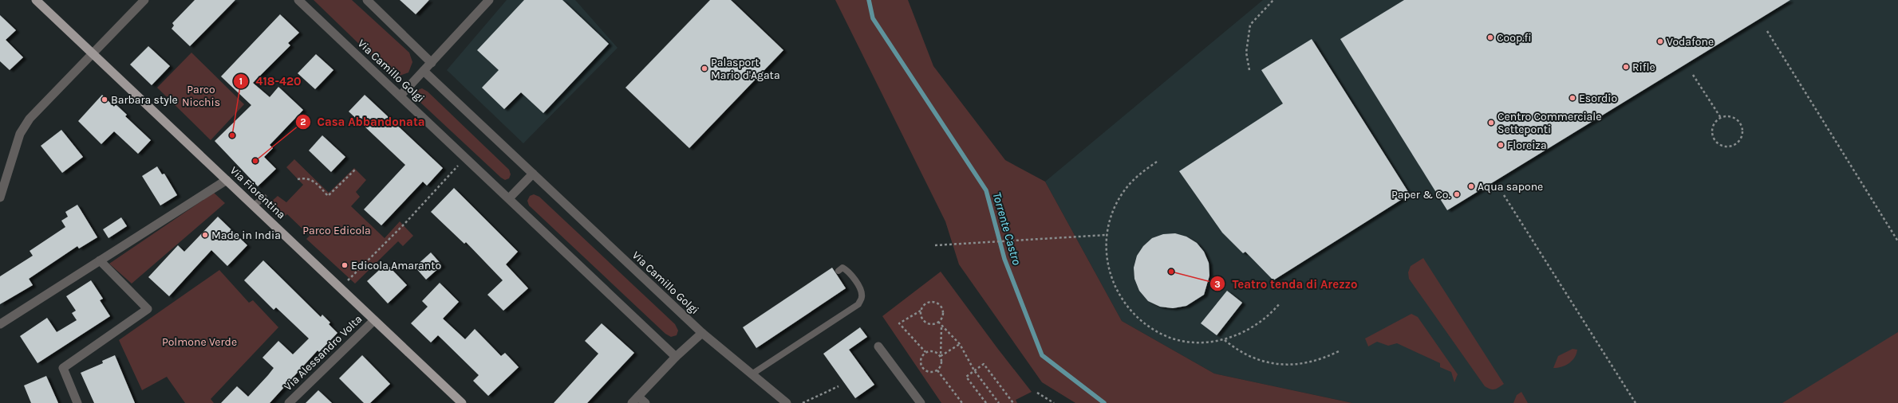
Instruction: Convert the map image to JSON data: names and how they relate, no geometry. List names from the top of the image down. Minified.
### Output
{"streets":{"main road":["Via Fiorentina"],"street":["Via Camillo Golgi","Via Alessandro Volta"]},"crossings":[["Via Fiorentina","Via Alessandro Volta"]],"water":["Torrente Castro"],"parks":["Parco Nicchis","Parco Edicola","Polmone Verde"],"places":["Coop.fi","Vodafone","Rifle","Palasport Mario d'Agata","Esordio","Barbara style","Centro Commerciale Setteponti","418-420","Floreiza","Casa Abbandonata","Aqua sapone","Paper & Co.","Made in India","Edicola Amaranto","Teatro tenda di Arezzo"]}
